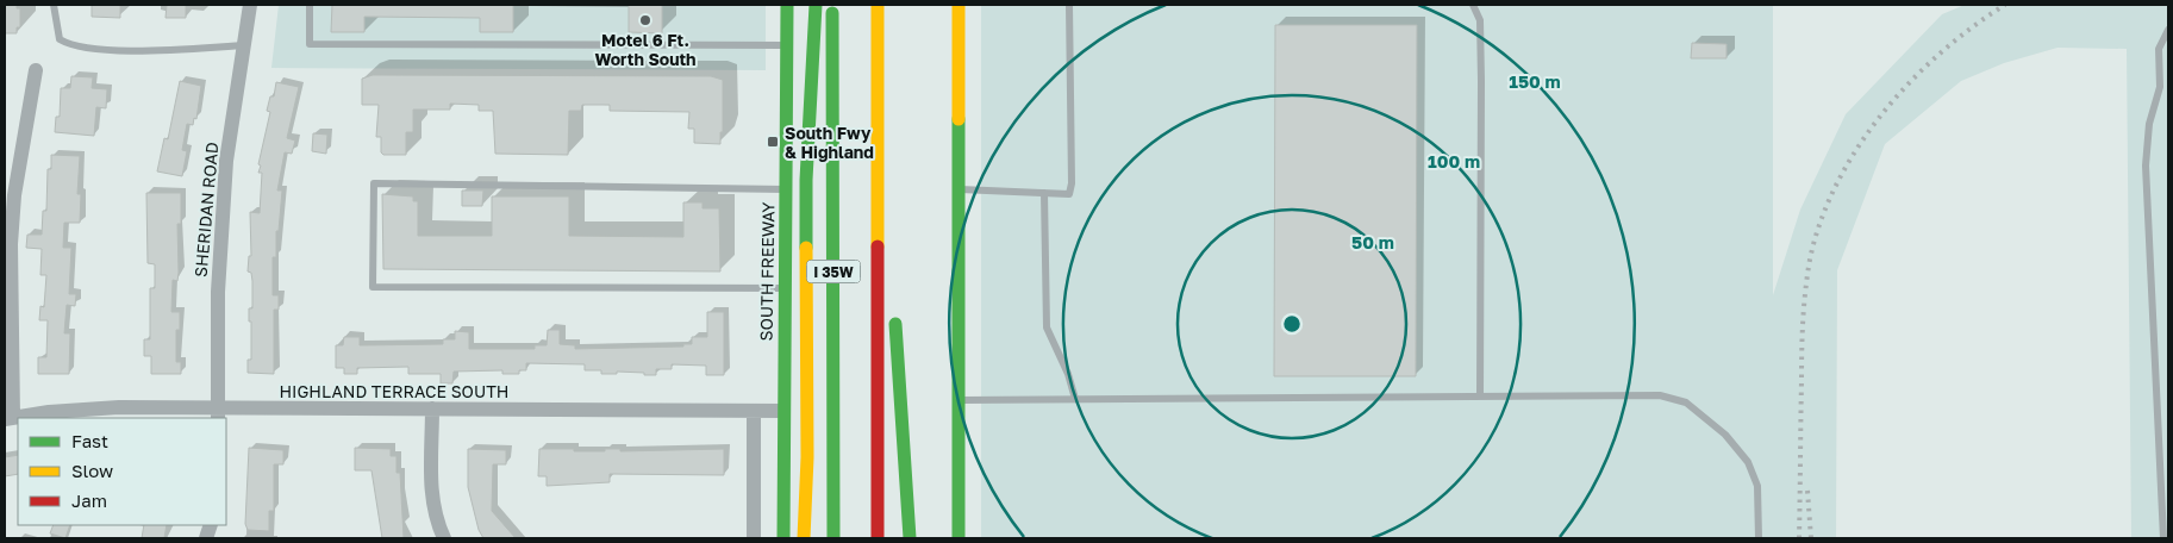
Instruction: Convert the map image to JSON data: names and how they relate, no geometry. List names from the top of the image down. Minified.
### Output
{"streets":{"main road":["SOUTH FREEWAY","I 35W"],"street":["SHERIDAN ROAD","HIGHLAND TERRACE SOUTH"]},"crossings":[["SHERIDAN ROAD","HIGHLAND TERRACE SOUTH"],["SOUTH FREEWAY","HIGHLAND TERRACE SOUTH"]],"places":{"other":["Motel 6 Ft. Worth South"],"transit":["South Fwy & Highland"]},"legend":["Fast","Slow","Jam"],"rings":["150 m","100 m","50 m"]}
